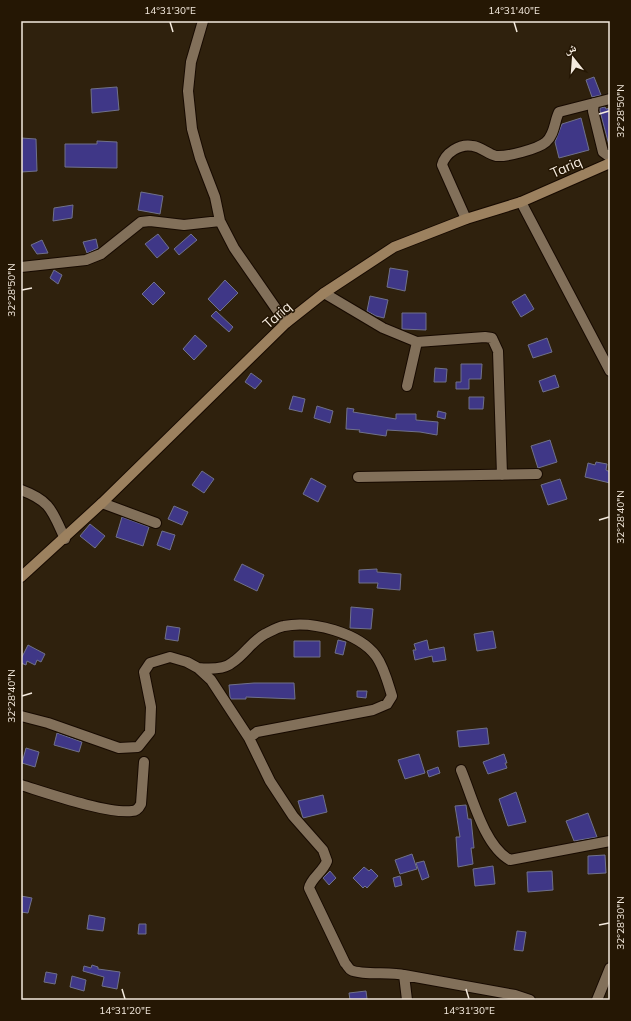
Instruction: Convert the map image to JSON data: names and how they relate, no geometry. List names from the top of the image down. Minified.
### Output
{"streets":{"main road":["Tariq"]},"north":"top","coordinates":["14°31'30\"E","14°31'40\"E","32°28'50\"N","32°28'40\"N","32°28'30\"N","14°31'20\"E"]}
